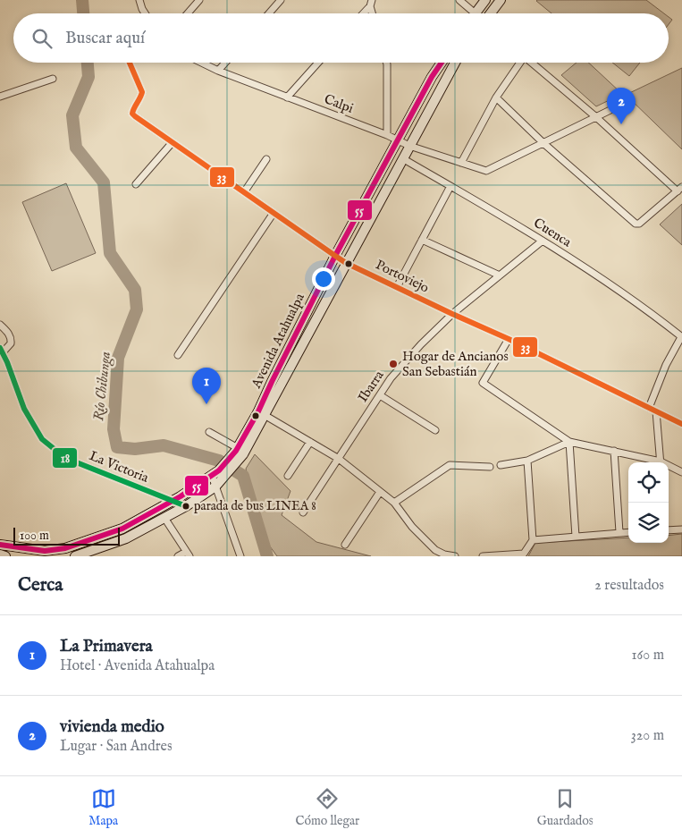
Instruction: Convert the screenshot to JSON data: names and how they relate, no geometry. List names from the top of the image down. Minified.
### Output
{"streets":{"main road":["Avenida Atahualpa"],"street":["Calpi","Cuenca","Portoviejo","Ibarra","La Victoria"]},"crossings":[["Calpi","Avenida Atahualpa"],["Cuenca","Avenida Atahualpa"],["Cuenca","Ibarra"],["Portoviejo","Avenida Atahualpa"],["Portoviejo","Ibarra"],["Avenida Atahualpa","La Victoria"]],"water":["Río Chibunga"],"places":["Hogar de Ancianos San Sebastián","parada de bus LINEA 8"],"lines":["transit line 55","transit line 33","transit line 18"],"scale_bar":"100 m","page":{"search":"Buscar aquí","pins":["2","1"],"scale":"100 m","heading":["Cerca","2 resultados"],"list":[{"mark":"1","name":"La Primavera","note":"Hotel · Avenida Atahualpa","value":"160 m"},{"mark":"2","name":"vivienda medio","note":"Lugar · San Andres","value":"320 m"}],"nav":["Mapa","Cómo llegar","Guardados"]}}
